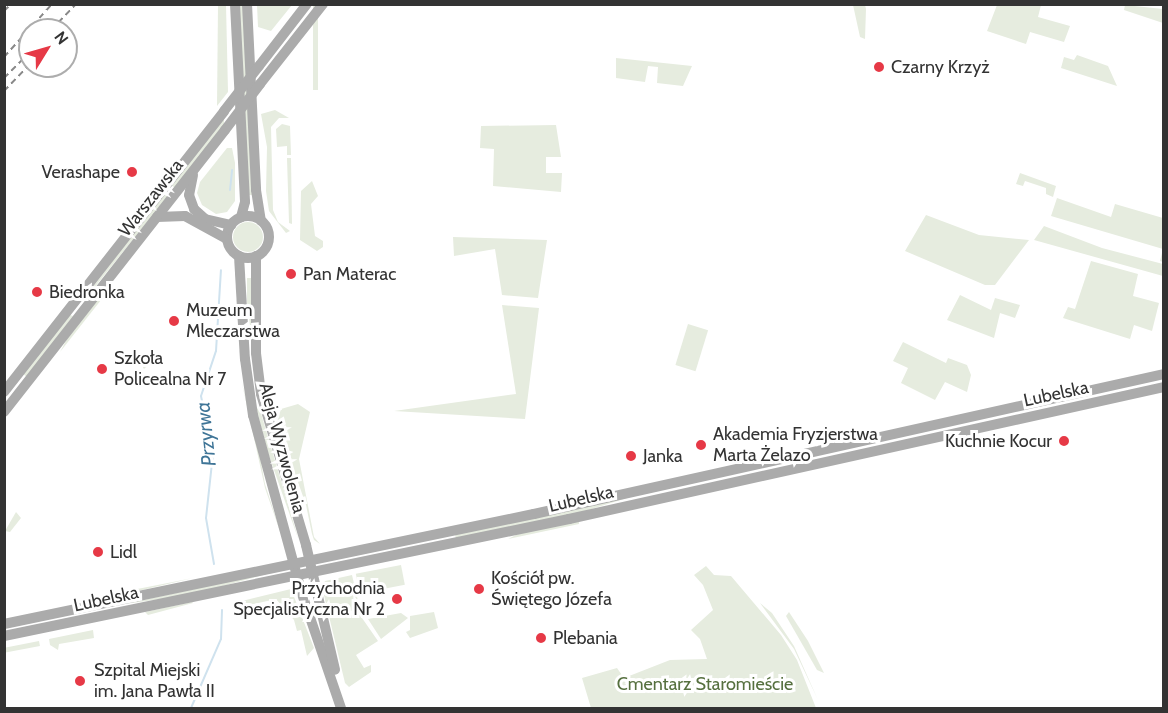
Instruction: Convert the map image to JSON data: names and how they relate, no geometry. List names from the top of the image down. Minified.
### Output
{"streets":{"main road":["Warszawska","Lubelska","Aleja Wyzwolenia"]},"crossings":[["Lubelska","Aleja Wyzwolenia"]],"water":["Przyrwa"],"parks":["Cmentarz Staromieście"],"places":["Czarny Krzyż","Verashape","Pan Materac","Biedronka","Muzeum Mleczarstwa","Szkoła Policealna Nr 7","Kuchnie Kocur","Akademia Fryzjerstwa Marta Żelazo","Janka","Lidl","Kościół pw. Świętego Józefa","Przychodnia Specjalistyczna Nr 2","Plebania","Szpital Miejski im. Jana Pawła II"],"north":"top right"}
